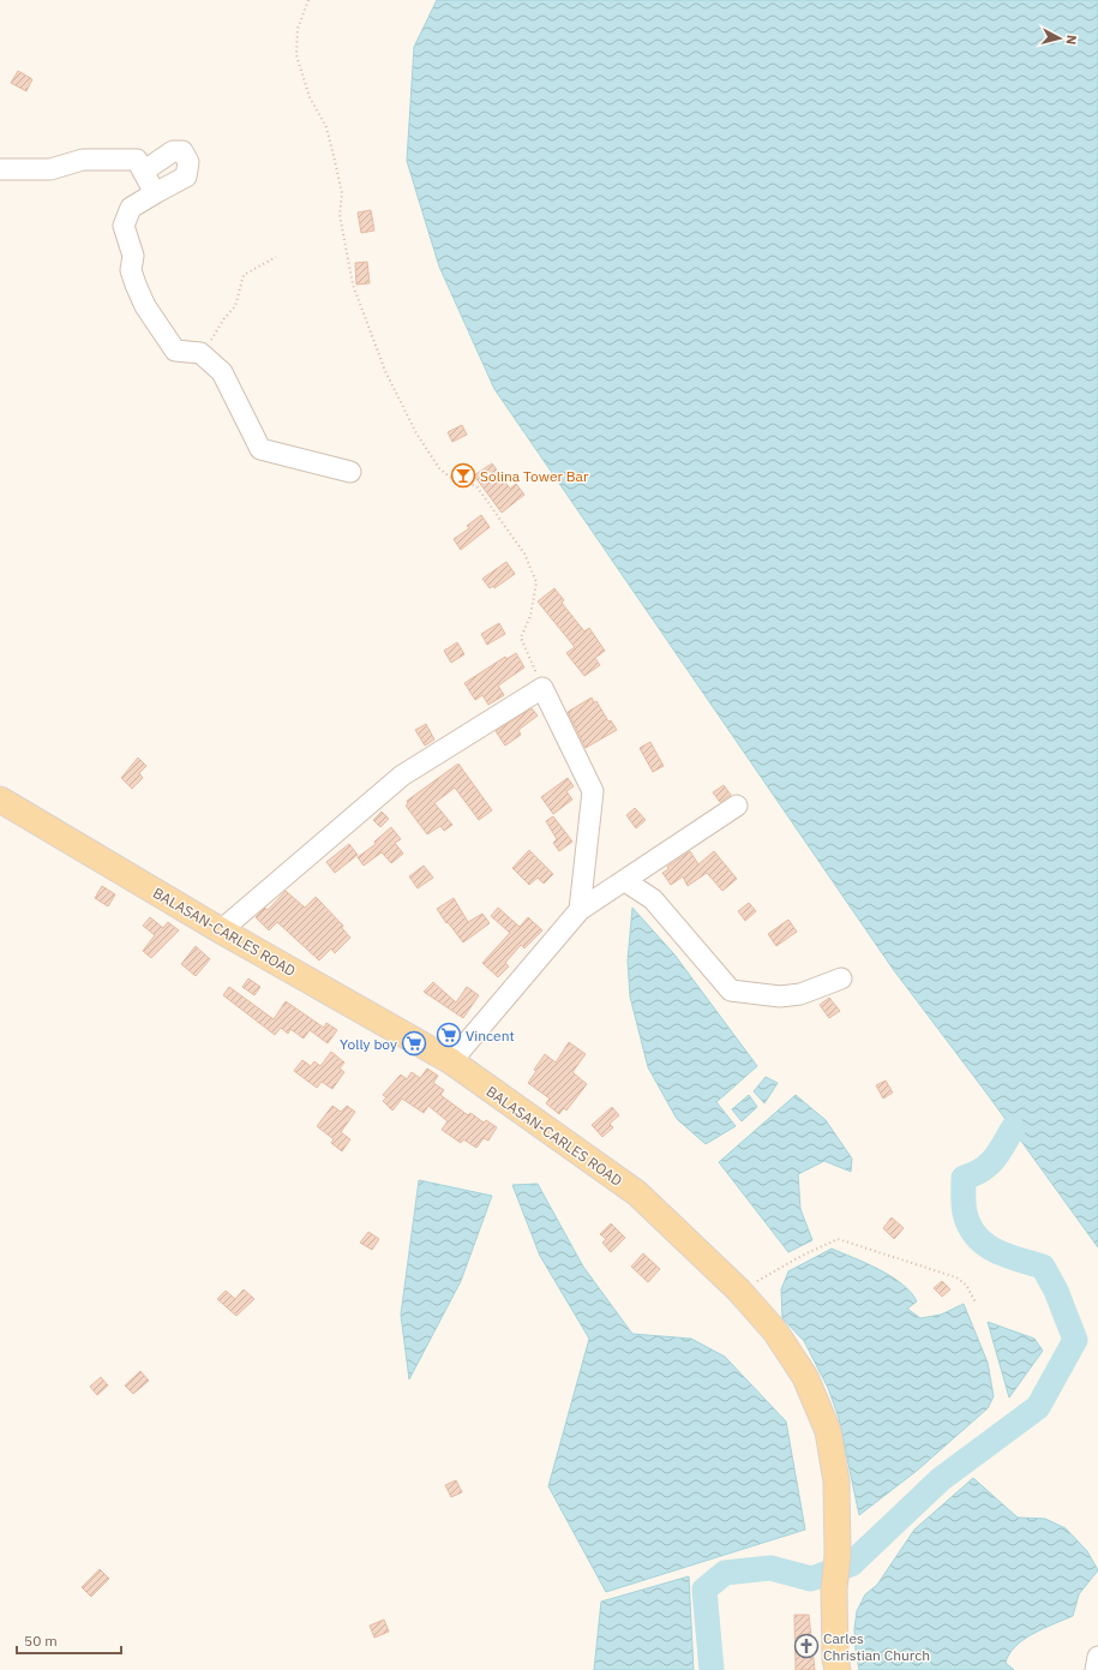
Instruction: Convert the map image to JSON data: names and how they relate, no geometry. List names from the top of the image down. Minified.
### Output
{"streets":{"main road":["BALASAN-CARLES ROAD"]},"places":{"bar":["Solina Tower Bar"],"supermarket":["Vincent","Yolly boy"],"church":["Carles Christian Church"]},"scale_bar":"50 m","north":"right"}
